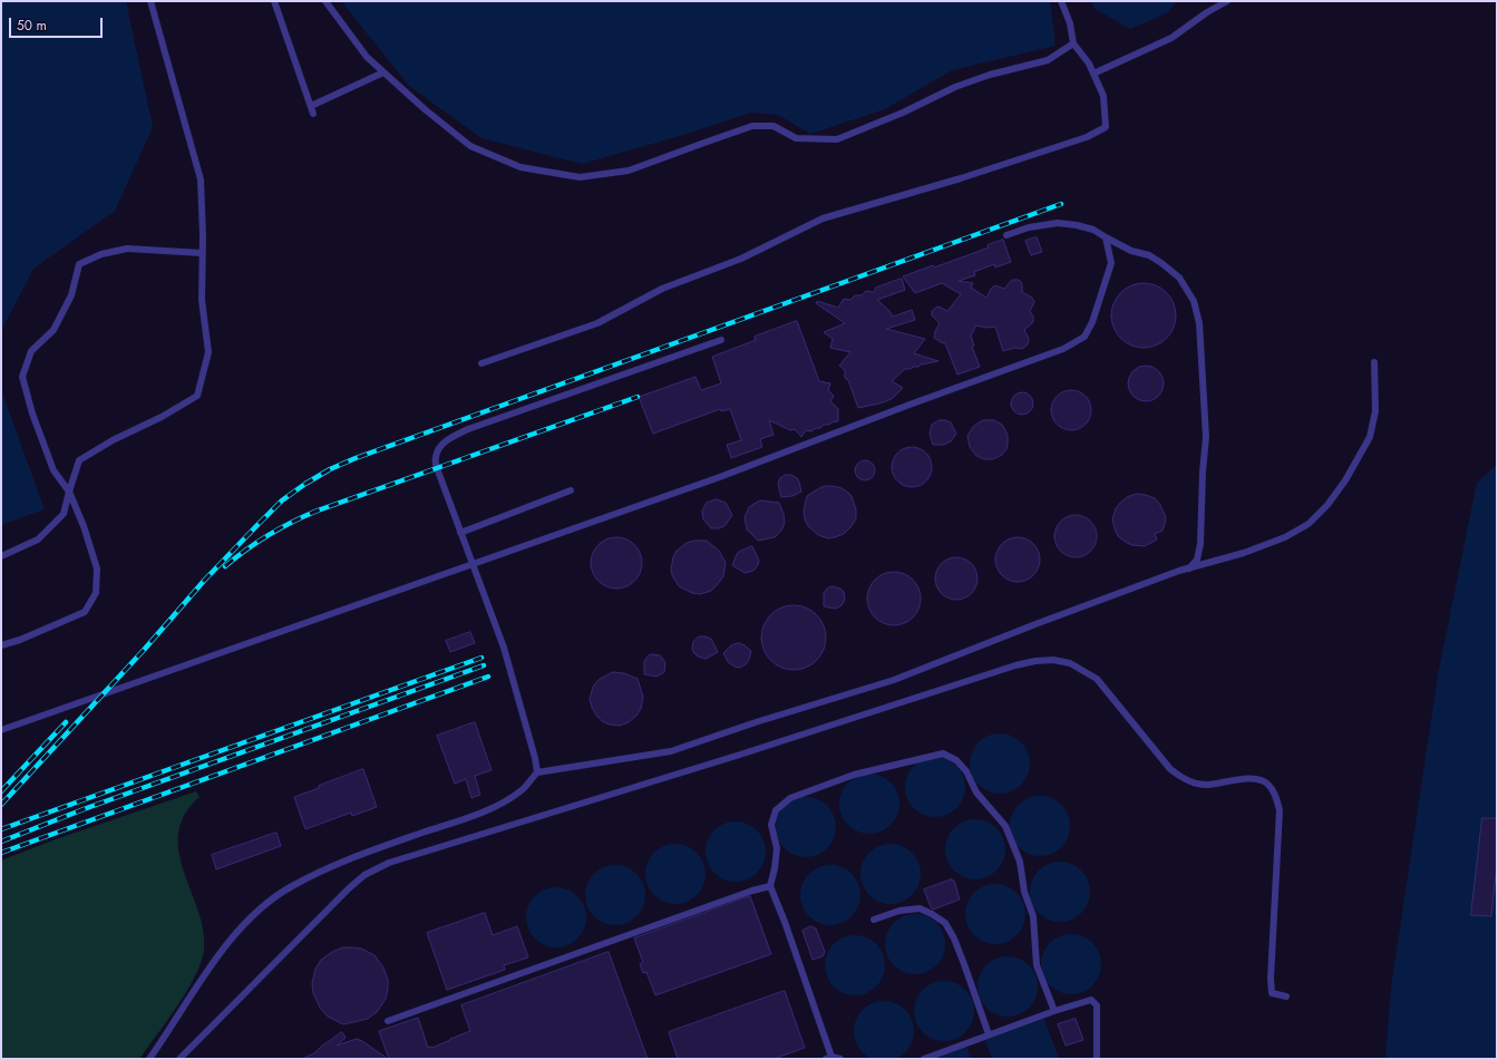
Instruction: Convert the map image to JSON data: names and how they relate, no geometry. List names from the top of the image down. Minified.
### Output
{"scale_bar":"50 m"}
